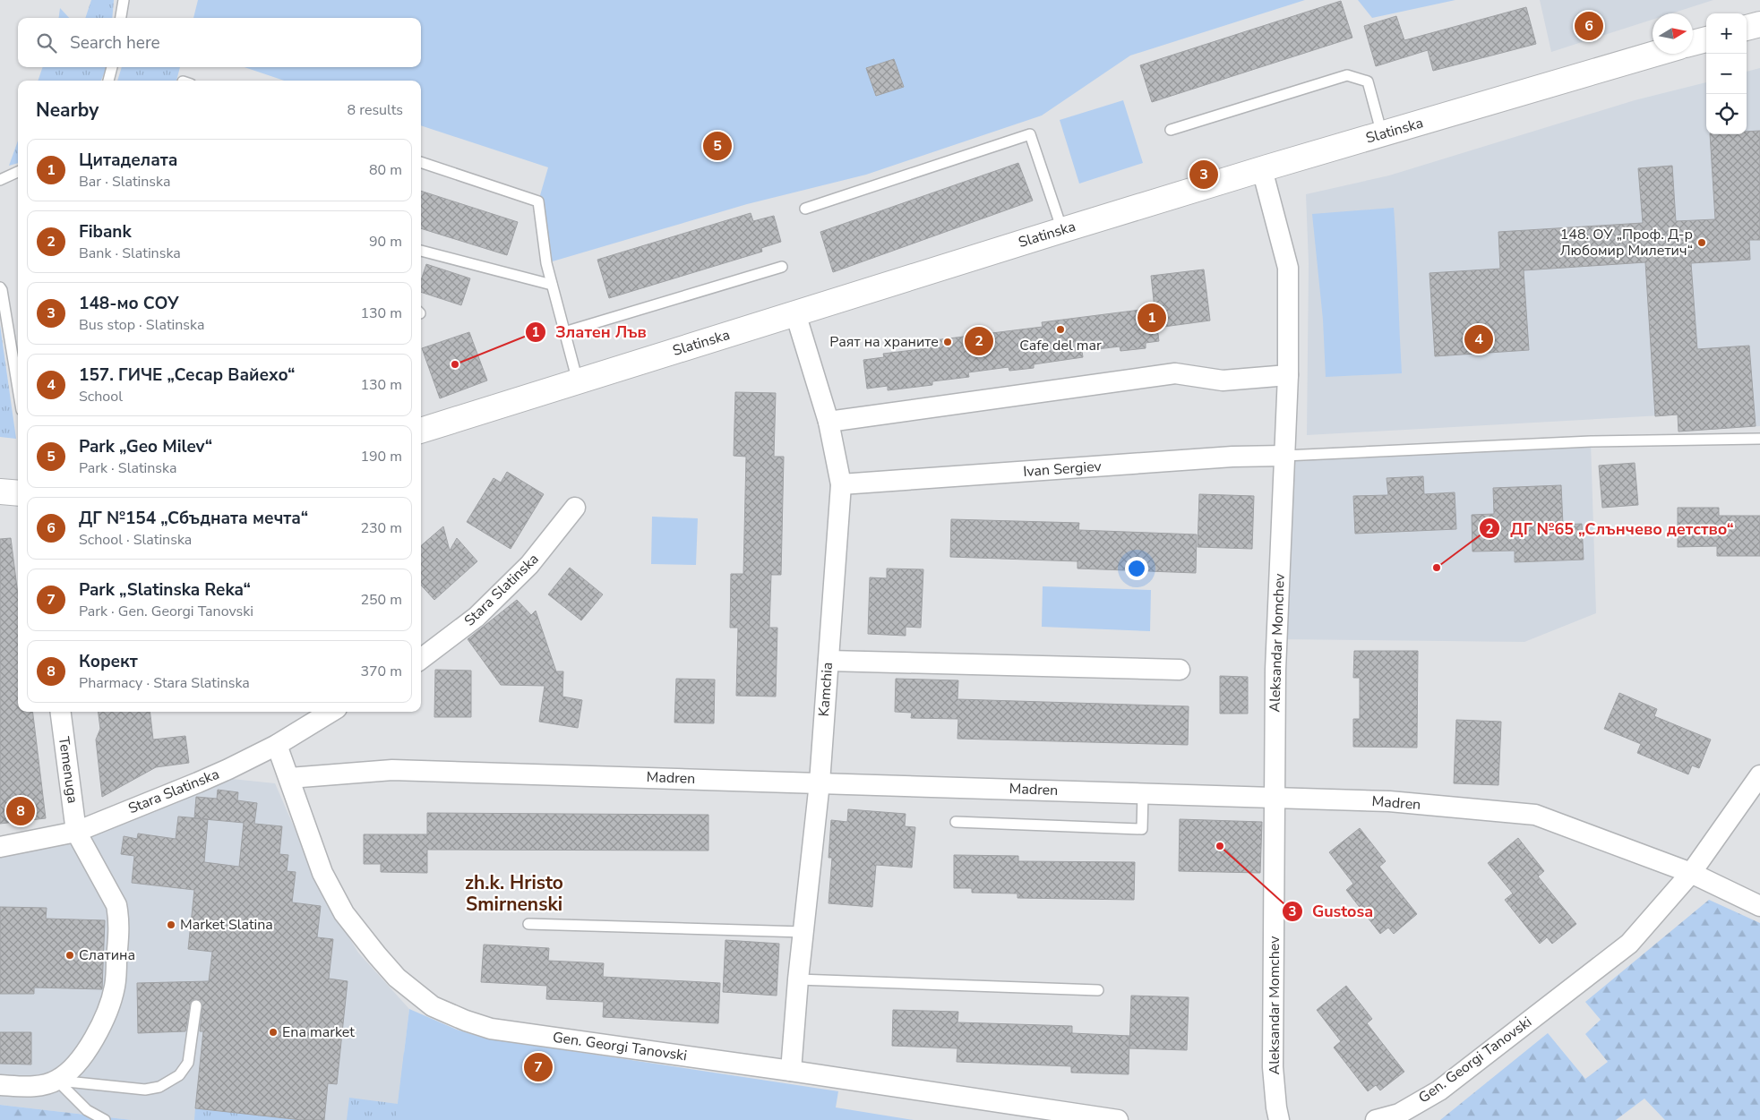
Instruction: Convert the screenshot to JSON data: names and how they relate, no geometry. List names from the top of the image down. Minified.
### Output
{"streets":{"street":["Slatinska","Ivan Sergiev","Stara Slatinska","Aleksandar Momchev","Kamchia","Temenuga","Madren","Gen. Georgi Tanovski"]},"crossings":[["Slatinska","Aleksandar Momchev"],["Slatinska","Kamchia"],["Ivan Sergiev","Aleksandar Momchev"],["Ivan Sergiev","Kamchia"],["Stara Slatinska","Temenuga"],["Stara Slatinska","Gen. Georgi Tanovski"],["Aleksandar Momchev","Madren"],["Kamchia","Madren"],["Kamchia","Gen. Georgi Tanovski"],["Madren","Gen. Georgi Tanovski"]],"districts":["zh.k. Hristo Smirnenski"],"places":["148. ОУ „Проф. Д-р Любомир Милетич“","Cafe del mar","Раят на храните","Златен Лъв","ДГ №65 „Слънчево детство“","Gustosa","Market Slatina","Слатина","Ena market"],"north":"right","page":{"pins":["6","5","3","1","4","2","8","7"],"map_buttons":["+","−"],"search":"Search here","heading":["Nearby","8 results"],"list":[{"mark":"1","name":"Цитаделата","note":"Bar · Slatinska","value":"80 m"},{"mark":"2","name":"Fibank","note":"Bank · Slatinska","value":"90 m"},{"mark":"3","name":"148-мо СОУ","note":"Bus stop · Slatinska","value":"130 m"},{"mark":"4","name":"157. ГИЧЕ „Сесар Вайехо“","note":"School","value":"130 m"},{"mark":"5","name":"Park „Geo Milev“","note":"Park · Slatinska","value":"190 m"},{"mark":"6","name":"ДГ №154 „Сбъдната мечта“","note":"School · Slatinska","value":"230 m"},{"mark":"7","name":"Park „Slatinska Reka“","note":"Park · Gen. Georgi Tanovski","value":"250 m"},{"mark":"8","name":"Корект","note":"Pharmacy · Stara Slatinska","value":"370 m"}]}}
